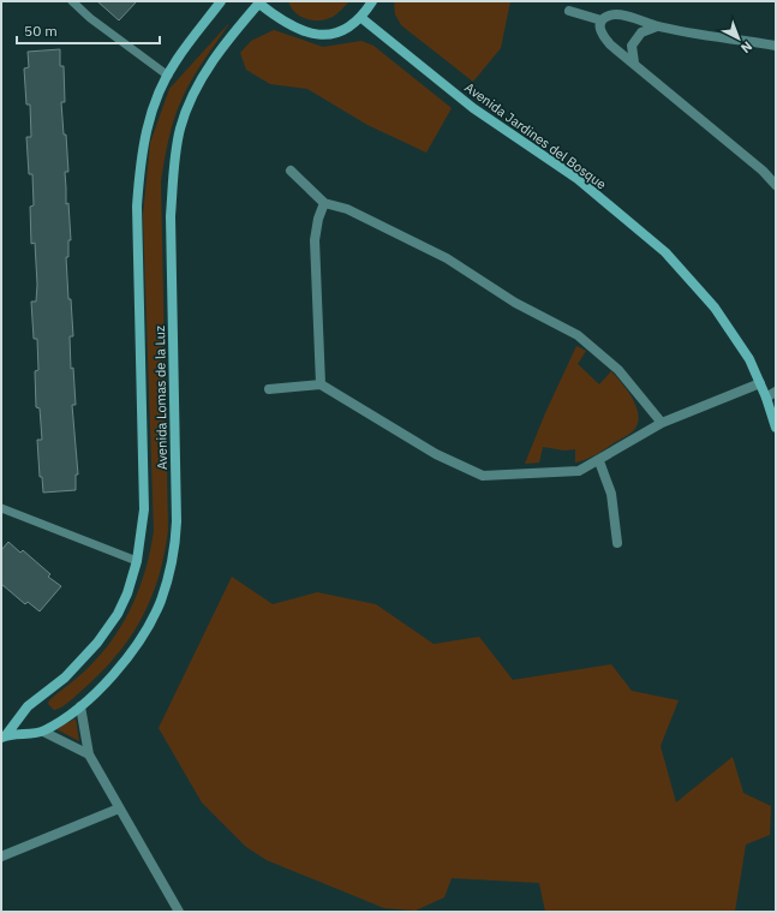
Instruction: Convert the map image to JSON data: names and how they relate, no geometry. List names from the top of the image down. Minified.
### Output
{"streets":{"street":["Avenida Jardines del Bosque","Avenida Lomas de la Luz"]},"scale_bar":"50 m","north":"bottom right"}
